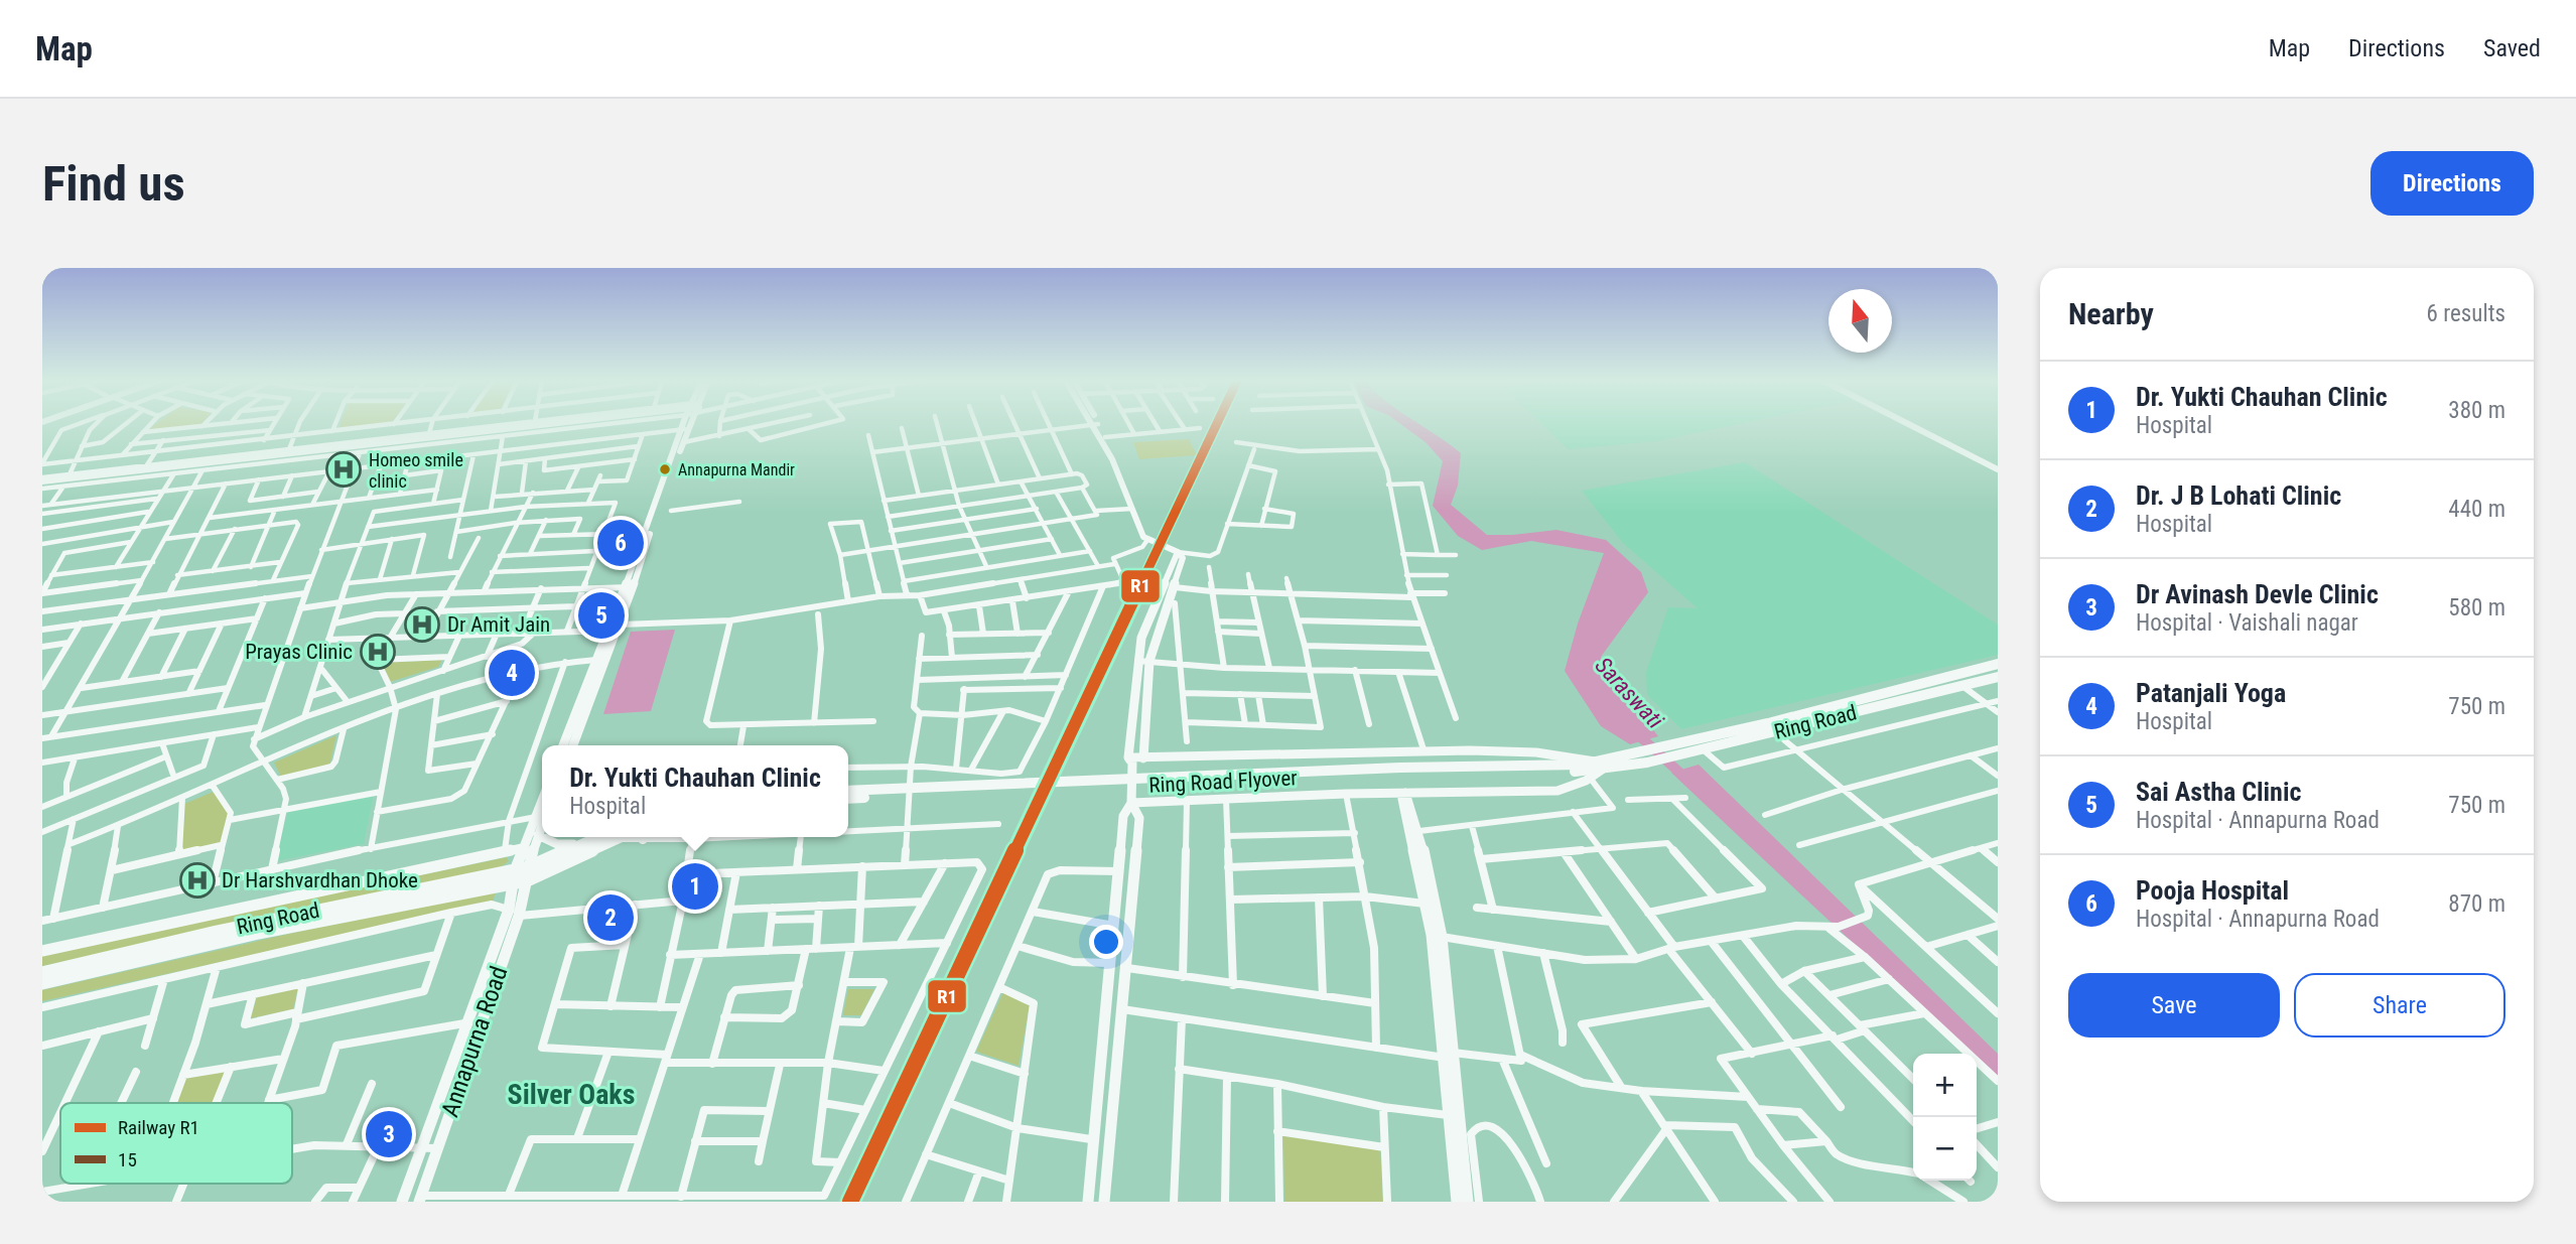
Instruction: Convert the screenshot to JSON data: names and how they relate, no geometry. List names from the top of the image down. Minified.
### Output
{"streets":{"highway":["Ring Road","Ring Road Flyover"],"main road":["Annapurna Road"]},"crossings":[["Ring Road","Ring Road Flyover"],["Ring Road","Annapurna Road"]],"districts":["Silver Oaks"],"water":["Saraswati"],"places":{"hospital":["Homeo smile clinic","Dr Amit Jain","Prayas Clinic","Dr Harshvardhan Dhoke"],"other":["Annapurna Mandir"]},"lines":["rail line R1"],"legend":["Railway R1","15"],"north":"top","page":{"header":"Map","nav":["Map","Directions","Saved"],"buttons":["Directions",["Save","Share"]],"title":"Find us","heading":["Nearby","6 results"],"list":[{"mark":"1","name":"Dr. Yukti Chauhan Clinic","note":"Hospital","value":"380 m"},{"mark":"2","name":"Dr. J B Lohati Clinic","note":"Hospital","value":"440 m"},{"mark":"3","name":"Dr Avinash Devle Clinic","note":"Hospital · Vaishali nagar","value":"580 m"},{"mark":"4","name":"Patanjali Yoga","note":"Hospital","value":"750 m"},{"mark":"5","name":"Sai Astha Clinic","note":"Hospital · Annapurna Road","value":"750 m"},{"mark":"6","name":"Pooja Hospital","note":"Hospital · Annapurna Road","value":"870 m"}],"pins":["6","5","4","1","2","3"],"popup":["Dr. Yukti Chauhan Clinic","Hospital"],"map_buttons":["+","−"]}}
